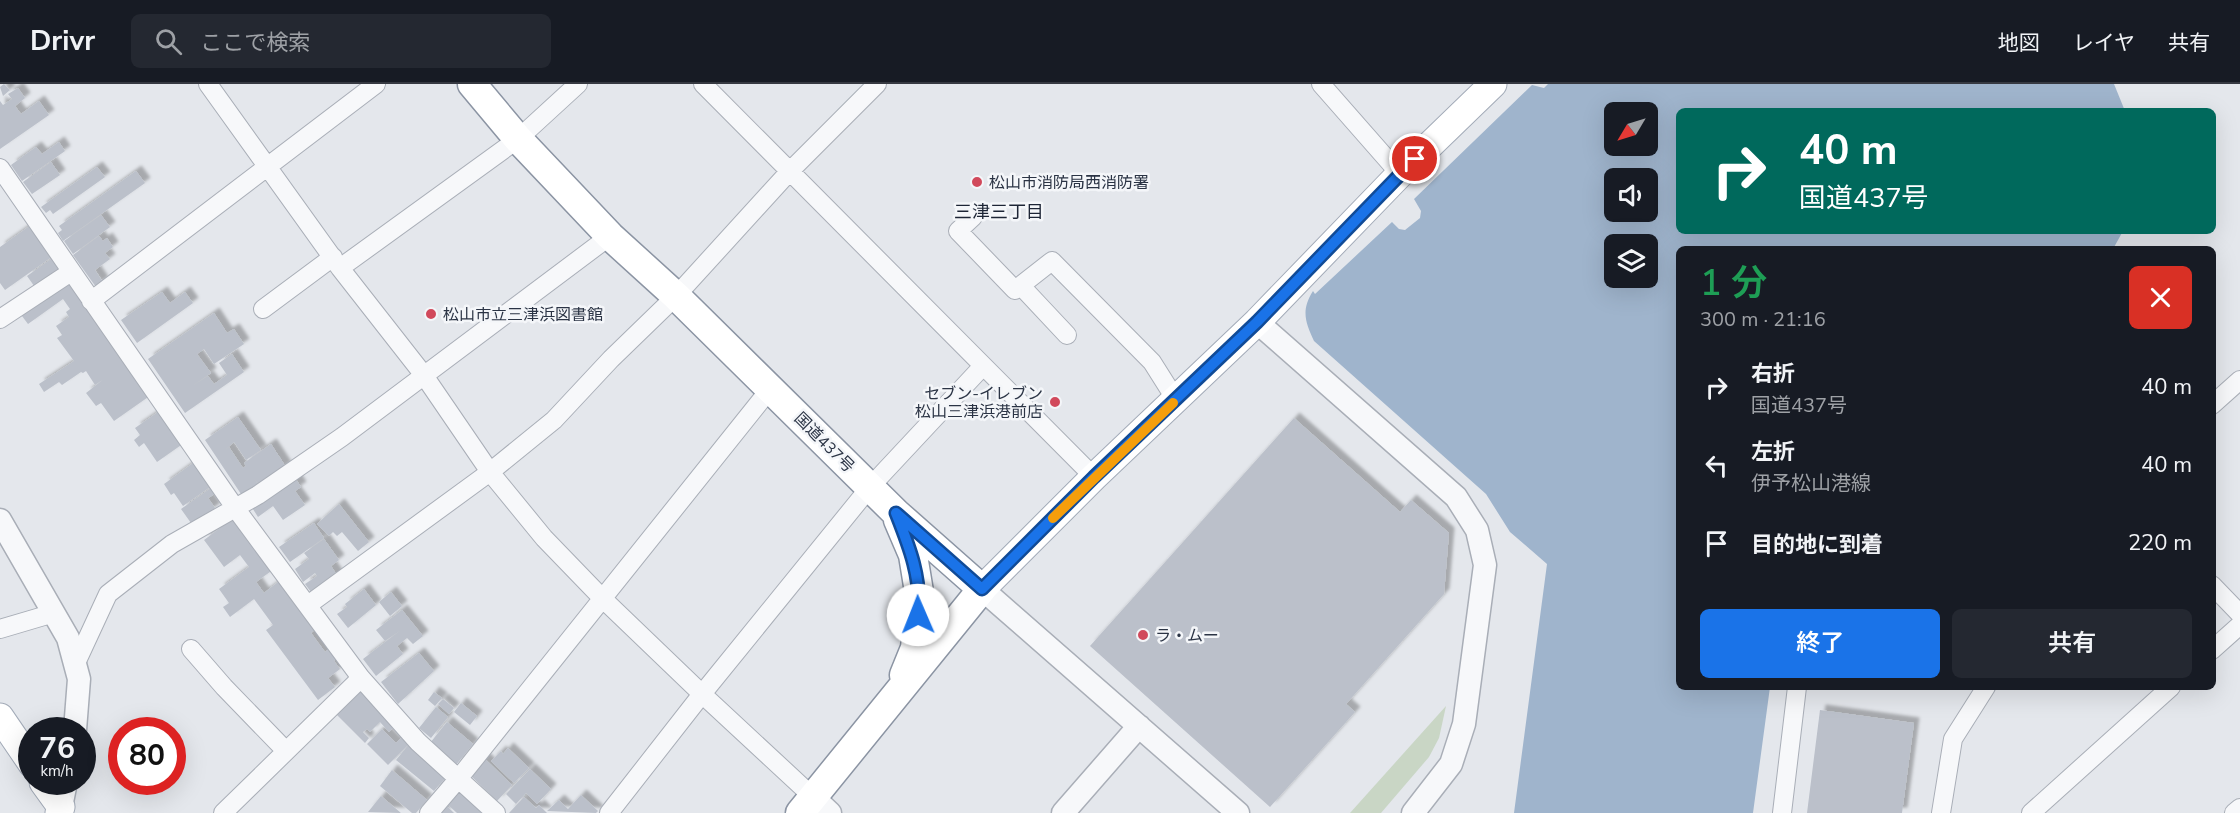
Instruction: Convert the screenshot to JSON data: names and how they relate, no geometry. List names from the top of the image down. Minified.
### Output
{"streets":{"highway":["国道437号"]},"districts":["三津三丁目"],"places":["松山市消防局西消防署","松山市立三津浜図書館","セブン-イレブン 松山三津浜港前店","ラ・ムー"],"north":"bottom left","page":{"header":"Drivr","search":"ここで検索","nav":["地図","レイヤ","共有"],"turn":["40 m","国道437号"],"heading":["1 分","300 m · 21:16"],"list":[{"name":"右折","note":"国道437号","value":"40 m"},{"name":"左折","note":"伊予松山港線","value":"40 m"},{"name":"目的地に到着","value":"220 m"}],"buttons":["終了","共有"],"speed":"76 km/h","limit":"80"}}
